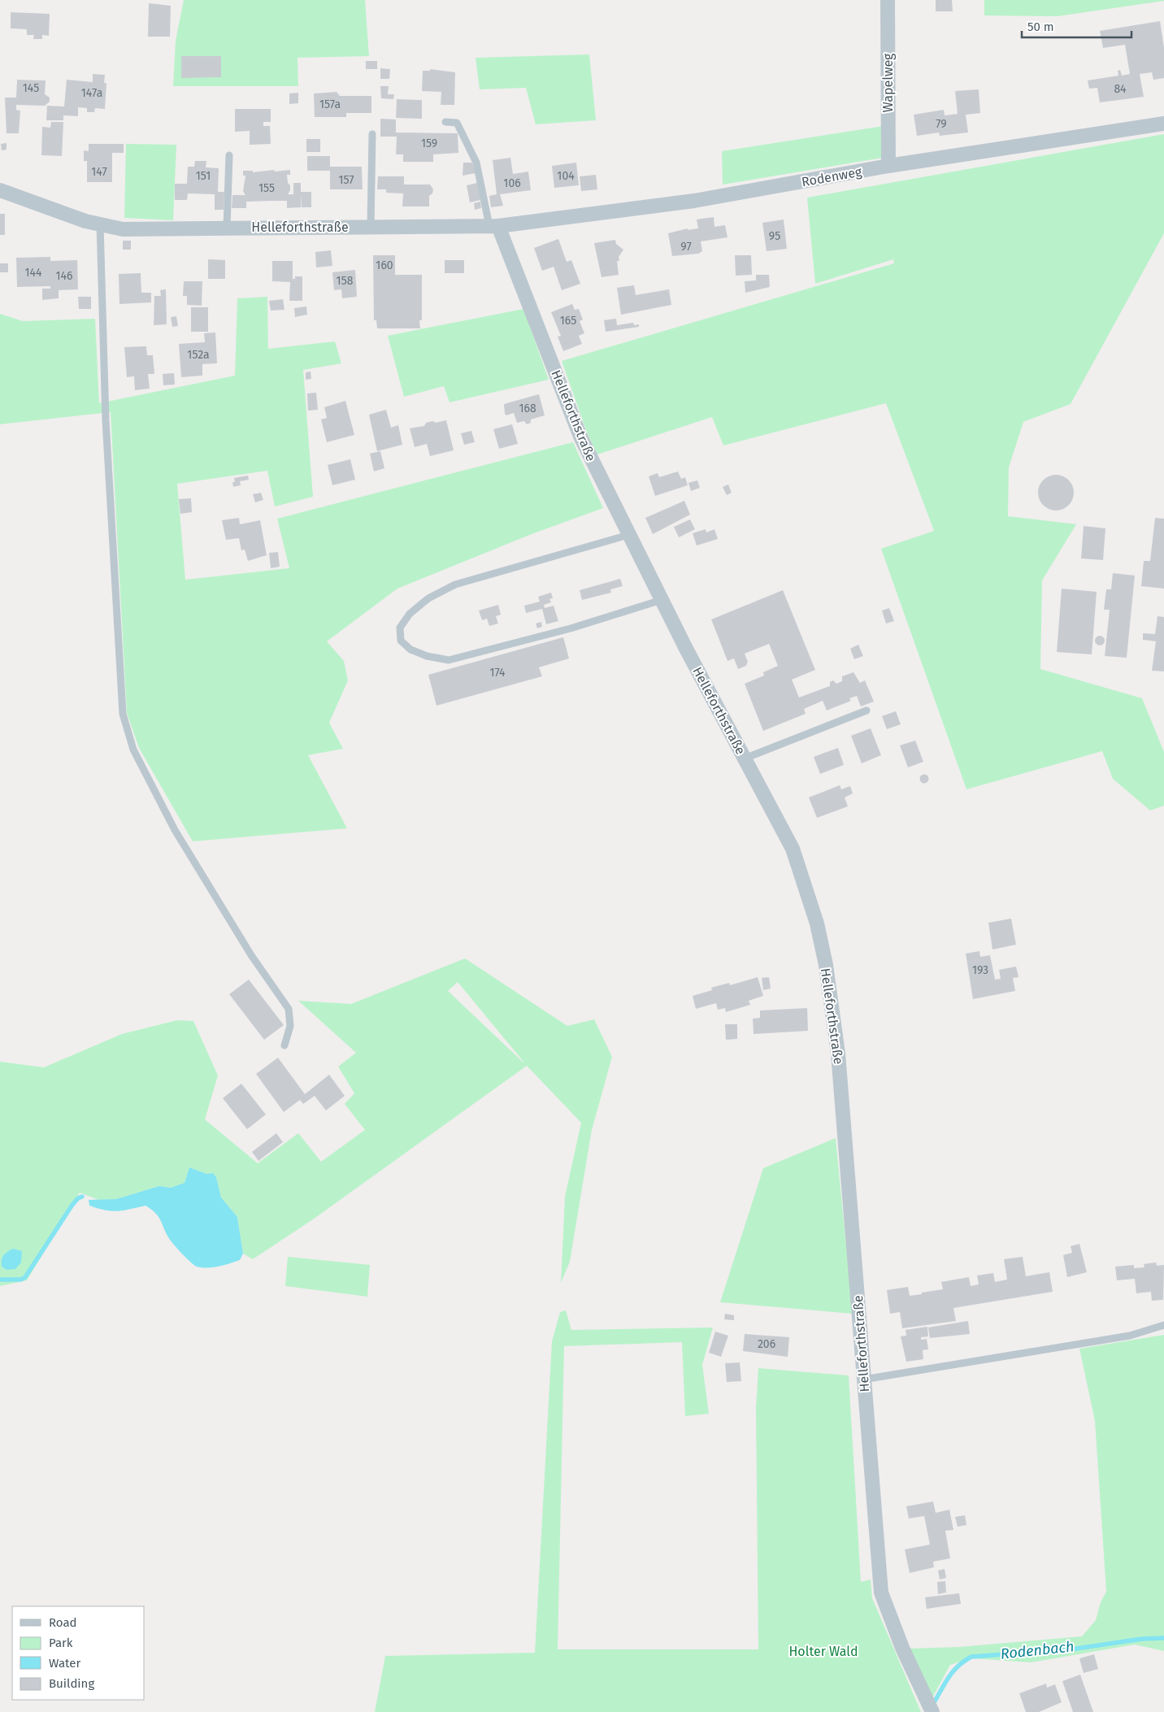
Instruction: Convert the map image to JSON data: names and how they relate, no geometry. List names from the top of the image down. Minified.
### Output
{"streets":{"street":["Wapelweg","Rodenweg","Helleforthstraße"]},"crossings":[["Wapelweg","Rodenweg"],["Rodenweg","Helleforthstraße"]],"water":["Rodenbach"],"parks":["Holter Wald"],"house_numbers":["145","84","147a","157a","79","159","147","151","104","157","106","155","95","97","160","144","146","158","165","152a","168","174","193","206"],"legend":["Road","Park","Water","Building"],"scale_bar":"50 m"}
